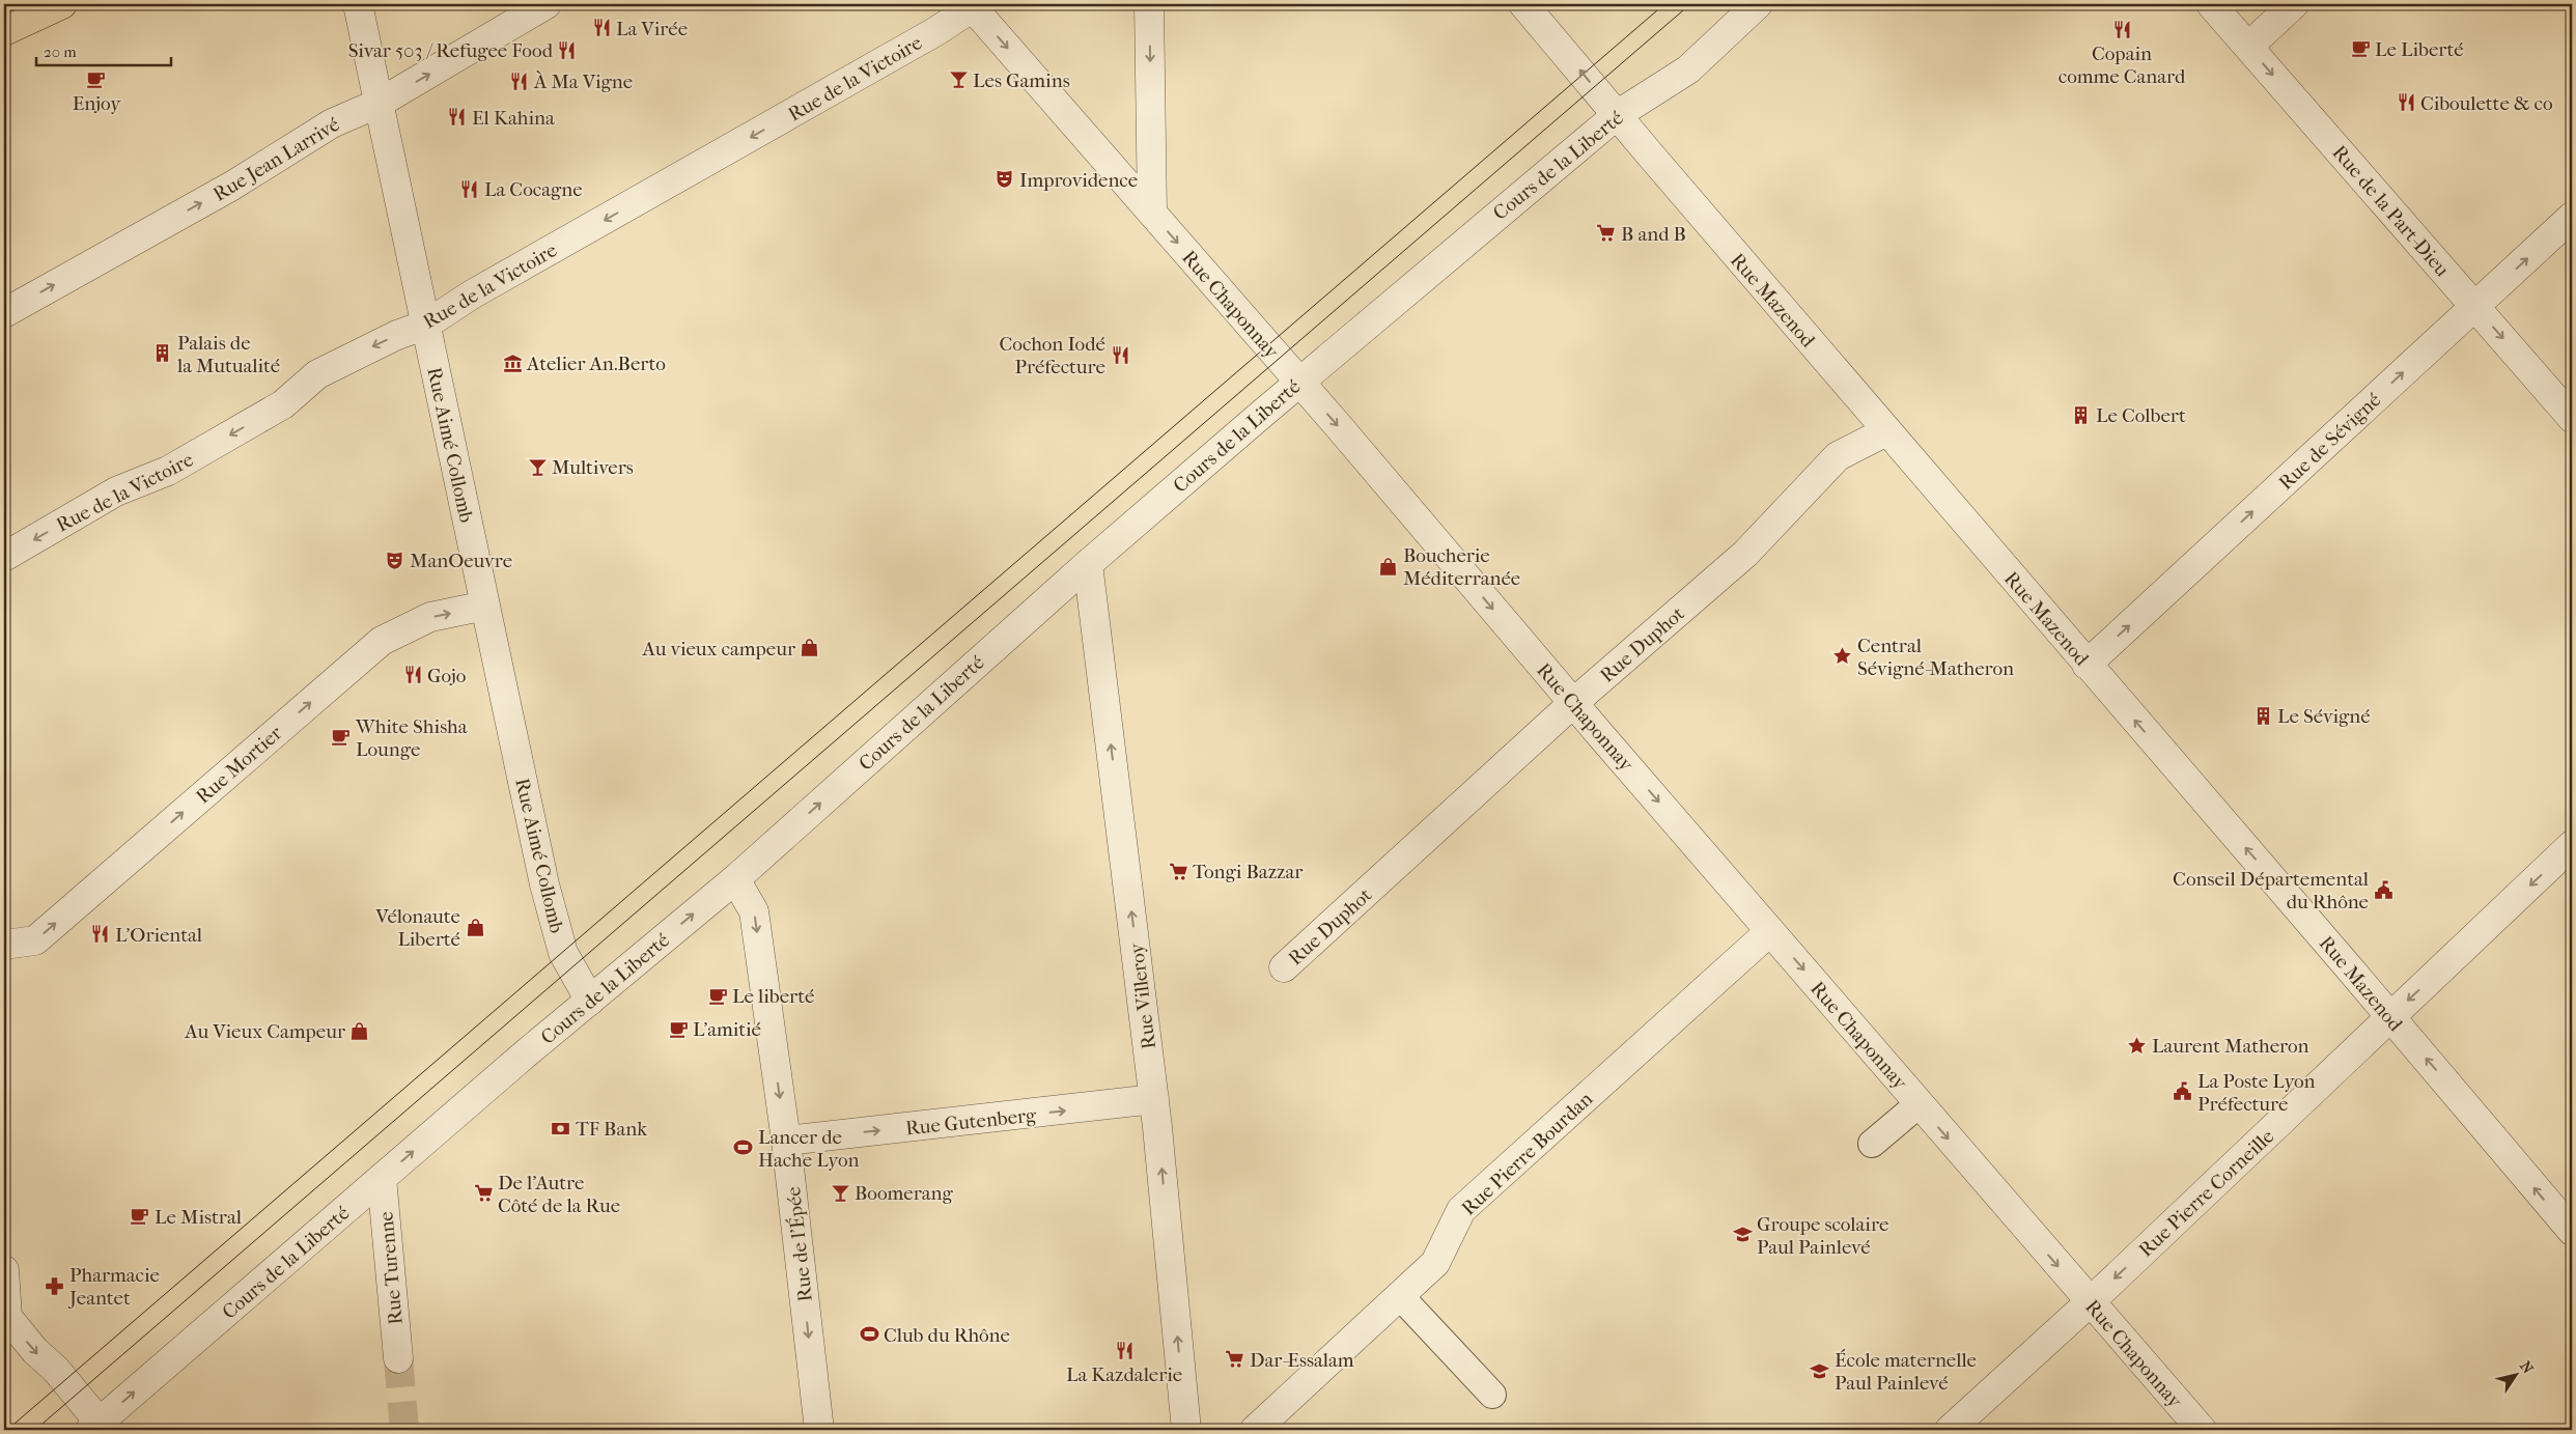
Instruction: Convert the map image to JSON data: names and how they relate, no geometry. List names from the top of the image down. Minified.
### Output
{"streets":{"street":["Rue de la Victoire","Rue Jean Larrivé","Cours de la Liberté","Rue de la Part-Dieu","Rue Mazenod","Rue Chaponnay","Rue de Sévigné","Rue Aimé Collomb","Rue Duphot","Rue Mortier","Rue Villeroy","Rue Gutenberg","Rue Pierre Bourdan","Rue Pierre Corneille","Rue de l'Épée","Rue Turenne"]},"crossings":[["Rue de la Victoire","Rue Chaponnay"],["Rue de la Victoire","Rue Aimé Collomb"],["Rue Jean Larrivé","Rue Aimé Collomb"],["Cours de la Liberté","Rue Mazenod"],["Cours de la Liberté","Rue Chaponnay"],["Cours de la Liberté","Rue Aimé Collomb"],["Cours de la Liberté","Rue Villeroy"],["Cours de la Liberté","Rue de l'Épée"],["Cours de la Liberté","Rue Turenne"],["Rue de la Part-Dieu","Rue de Sévigné"],["Rue Mazenod","Rue de Sévigné"],["Rue Mazenod","Rue Duphot"],["Rue Mazenod","Rue Pierre Corneille"],["Rue Chaponnay","Rue Duphot"],["Rue Chaponnay","Rue Pierre Bourdan"],["Rue Chaponnay","Rue Pierre Corneille"],["Rue Aimé Collomb","Rue Mortier"],["Rue Villeroy","Rue Gutenberg"],["Rue Gutenberg","Rue de l'Épée"]],"one_way":["Rue de la Victoire","Rue Jean Larrivé","Cours de la Liberté","Rue de la Part-Dieu","Rue Mazenod","Rue Chaponnay","Rue de Sévigné","Rue Mortier","Rue Villeroy","Rue Gutenberg","Rue Pierre Corneille","Rue de l'Épée"],"places":{"restaurant":["La Virée","Copain comme Canard","Sivar 503 / Refugee Food","À Ma Vigne","Ciboulette & co","El Kahina","La Cocagne","Cochon Iodé Préfecture","Gojo","L'Oriental","La Kazdalerie"],"cafe":["Le Liberté","Enjoy","White Shisha Lounge","Le liberté","L'amitié","Le Mistral"],"bar":["Les Gamins","Multivers","Boomerang"],"theatre":["Improvidence","ManOeuvre"],"supermarket":["B and B","Tongi Bazzar","De l'Autre Côté de la Rue","Dar-Essalam"],"building":["Palais de la Mutualité","Le Colbert","Le Sévigné"],"museum":["Atelier An.Berto"],"shop":["Boucherie Méditerranée","Au vieux campeur","Vélonaute Liberté","Au Vieux Campeur"],"place":["Central Sévigné-Matheron","Laurent Matheron"],"public building":["Conseil Départemental du Rhône","La Poste Lyon Préfecture"],"bank":["TF Bank"],"sports":["Lancer de Hache Lyon","Club du Rhône"],"school or university":["Groupe scolaire Paul Painlevé","École maternelle Paul Painlevé"],"pharmacy":["Pharmacie Jeantet"]},"scale_bar":"20 m","north":"top right"}
